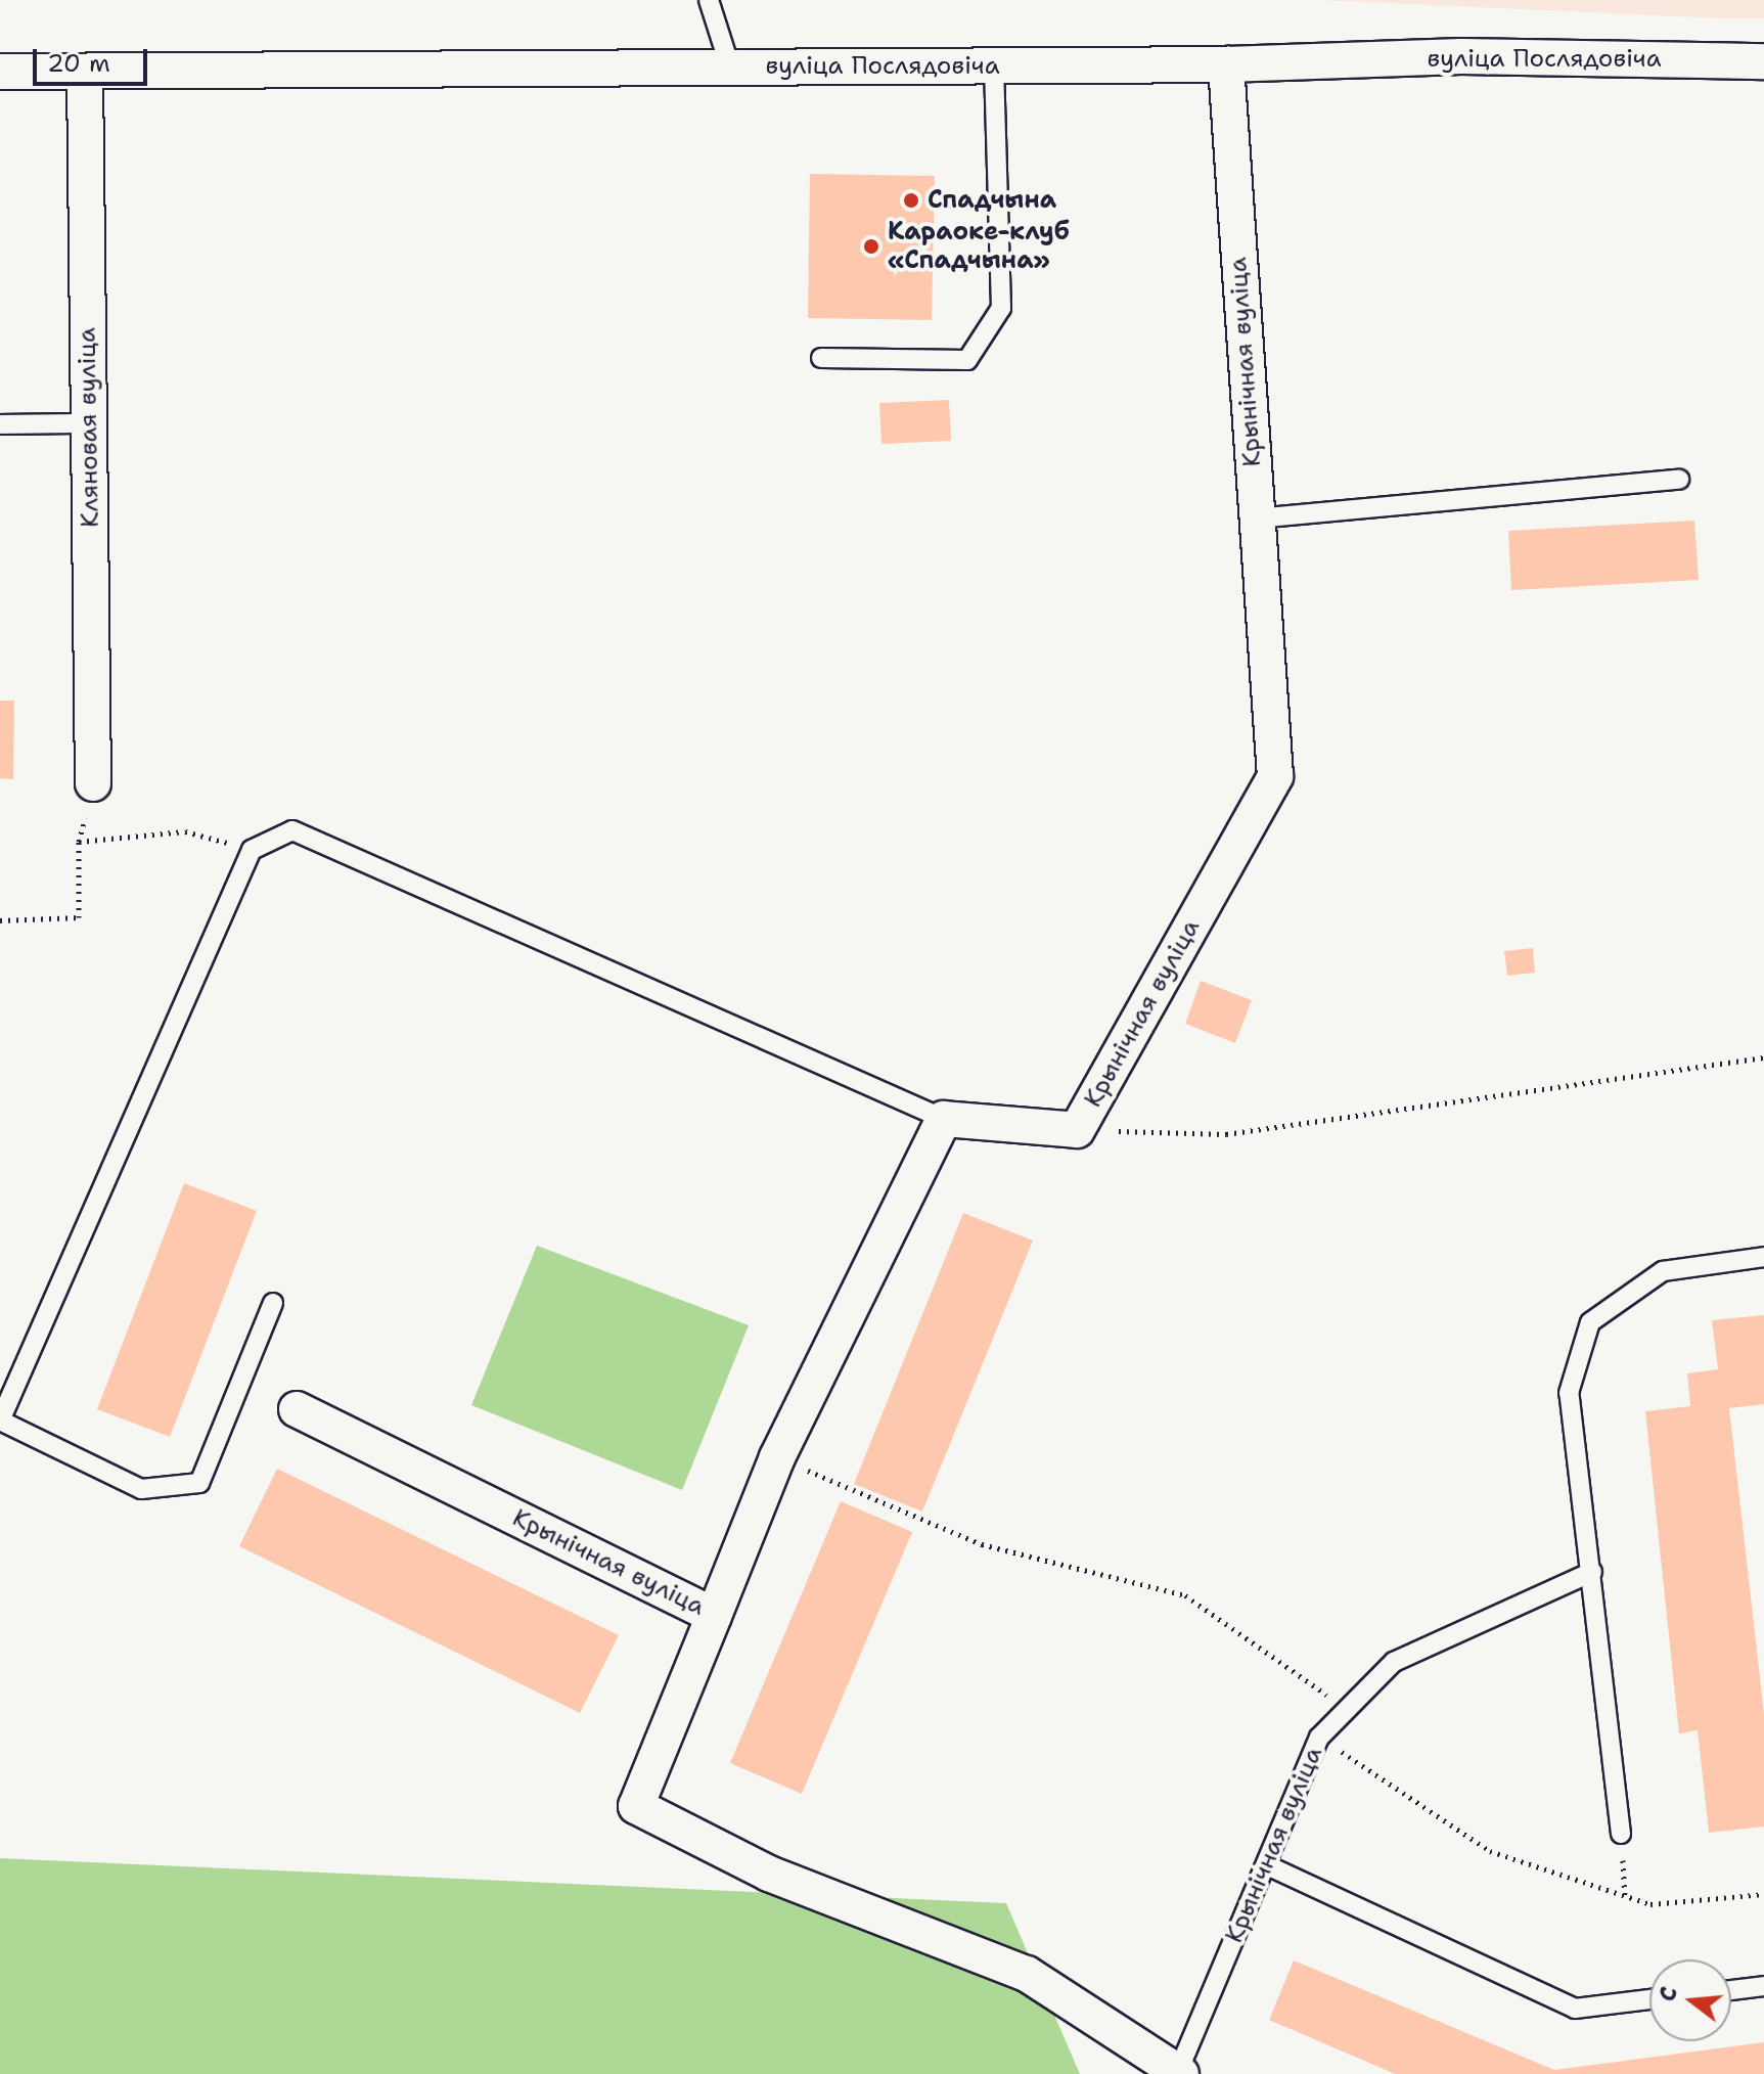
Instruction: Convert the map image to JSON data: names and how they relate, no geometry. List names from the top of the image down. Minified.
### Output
{"streets":{"street":["вуліца Послядовіча","Крынічная вуліца","Кляновая вуліца"]},"crossings":[["вуліца Послядовіча","Крынічная вуліца"],["вуліца Послядовіча","Кляновая вуліца"]],"places":["Спадчына","Караоке-клуб «Спадчына»"],"scale_bar":"20 m","north":"left"}
